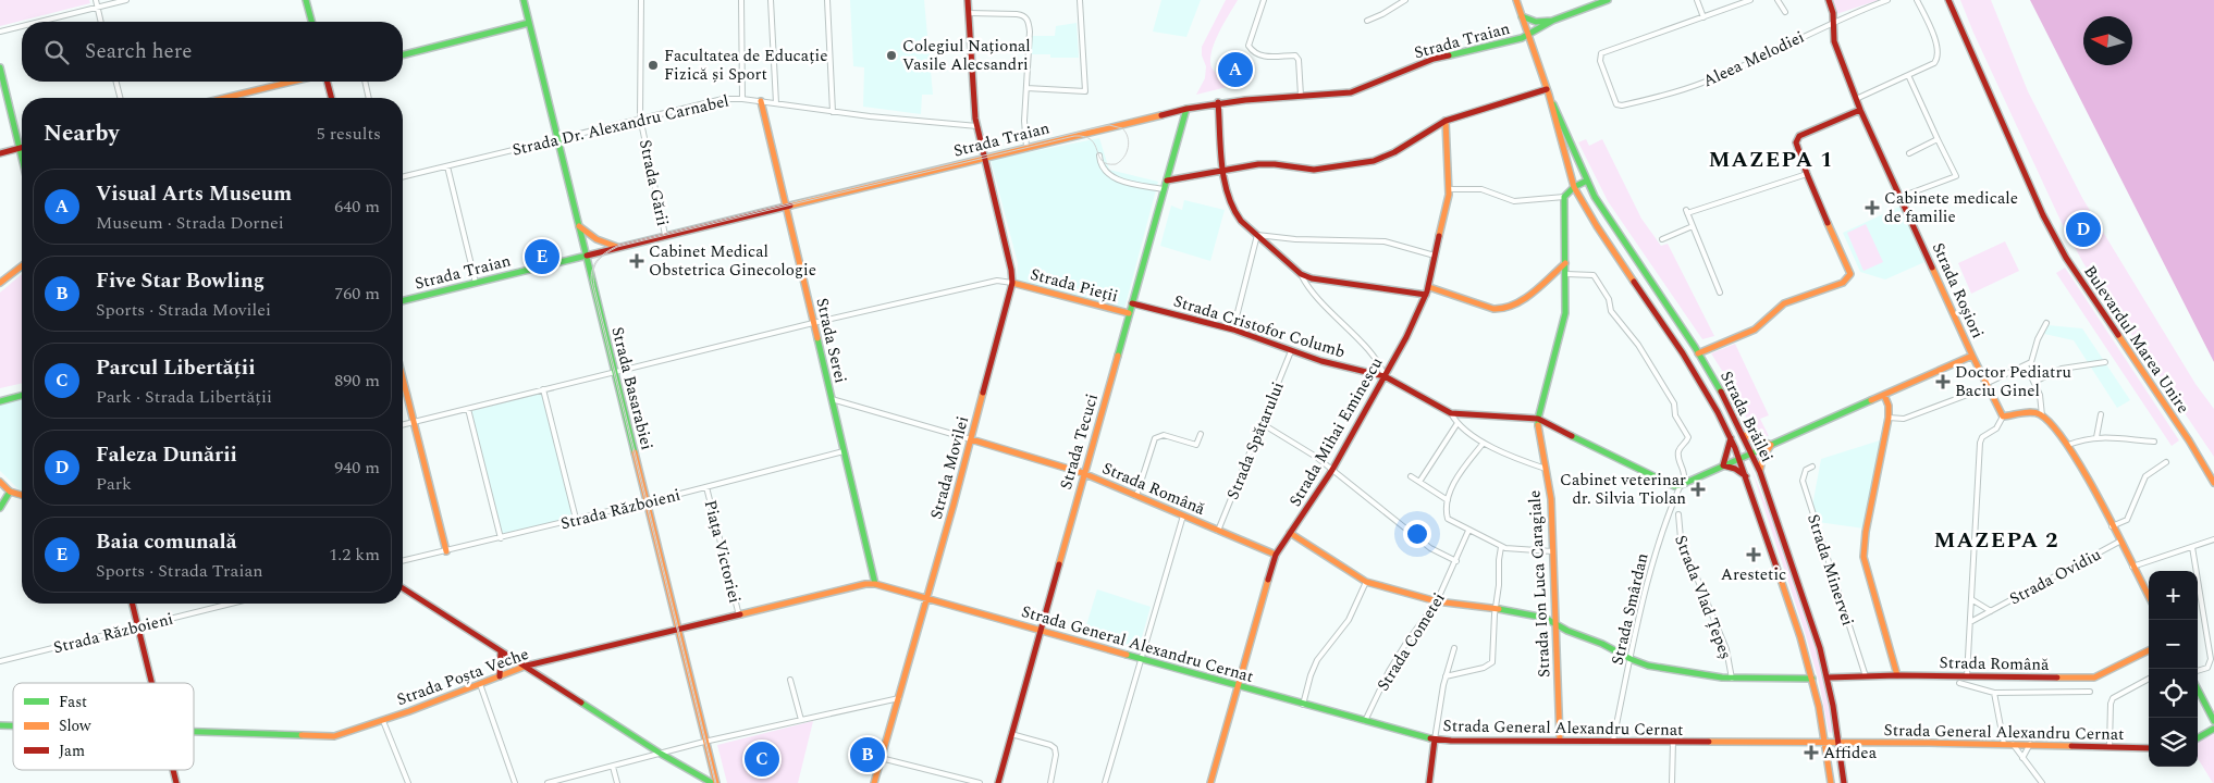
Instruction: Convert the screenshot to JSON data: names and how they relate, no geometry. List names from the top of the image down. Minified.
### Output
{"streets":{"street":["Strada Traian","Aleea Melodiei","Strada Dr. Alexandru Carnabel","Strada Gării","Strada Pieții","Strada Roșiori","Strada Cristofor Columb","Bulevardul Marea Unire","Strada Serei","Strada Basarabiei","Strada Brăilei","Strada Mihai Eminescu","Strada Spătarului","Strada Tecuci","Strada Movilei","Strada Română","Strada Războieni","Piața Victoriei","Strada Minervei","Strada Ovidiu","Strada Ion Luca Caragiale","Strada Vlad Țepeș","Strada Smârdan","Strada Cometei","Strada General Alexandru Cernat","Strada Poșta Veche"]},"crossings":[["Strada Traian","Strada Gării"],["Strada Traian","Strada Serei"],["Strada Traian","Strada Basarabiei"],["Strada Traian","Strada Brăilei"],["Strada Traian","Strada Tecuci"],["Strada Traian","Strada Movilei"],["Aleea Melodiei","Strada Roșiori"],["Strada Dr. Alexandru Carnabel","Strada Gării"],["Strada Dr. Alexandru Carnabel","Strada Serei"],["Strada Dr. Alexandru Carnabel","Strada Basarabiei"],["Strada Dr. Alexandru Carnabel","Strada Movilei"],["Strada Pieții","Strada Tecuci"],["Strada Pieții","Strada Movilei"],["Strada Roșiori","Strada Brăilei"],["Strada Cristofor Columb","Strada Mihai Eminescu"],["Strada Cristofor Columb","Strada Spătarului"],["Strada Cristofor Columb","Strada Tecuci"],["Strada Cristofor Columb","Strada Ion Luca Caragiale"],["Strada Cristofor Columb","Strada Smârdan"],["Strada Serei","Strada Română"],["Strada Serei","Strada Războieni"],["Strada Serei","Strada Poșta Veche"],["Strada Basarabiei","Strada Războieni"],["Strada Basarabiei","Strada Poșta Veche"],["Strada Brăilei","Strada Română"],["Strada Brăilei","Strada General Alexandru Cernat"],["Strada Mihai Eminescu","Strada Română"],["Strada Mihai Eminescu","Strada General Alexandru Cernat"],["Strada Spătarului","Strada Română"],["Strada Tecuci","Strada Română"],["Strada Tecuci","Strada General Alexandru Cernat"],["Strada Movilei","Strada Română"],["Strada Movilei","Strada General Alexandru Cernat"],["Strada Movilei","Strada Poșta Veche"],["Strada Română","Strada Minervei"],["Strada Războieni","Piața Victoriei"],["Piața Victoriei","Strada Poșta Veche"],["Strada Ion Luca Caragiale","Strada Smârdan"],["Strada Ion Luca Caragiale","Strada General Alexandru Cernat"],["Strada Smârdan","Strada General Alexandru Cernat"],["Strada Cometei","Strada General Alexandru Cernat"],["Strada General Alexandru Cernat","Strada Poșta Veche"]],"districts":["MAZEPA 1","MAZEPA 2"],"places":{"other":["Colegiul Național Vasile Alecsandri","Facultatea de Educație Fizică și Sport"],"health":["Cabinete medicale de familie","Cabinet Medical Obstetrica Ginecologie","Doctor Pediatru Baciu Ginel","Cabinet veterinar dr. Silvia Tiolan","Arestetic","Affidea"]},"legend":["Fast","Slow","Jam"],"north":"left","page":{"search":"Search here","pins":["A","D","E","B","C"],"heading":["Nearby","5 results"],"list":[{"mark":"A","name":"Visual Arts Museum","note":"Museum · Strada Dornei","value":"640 m"},{"mark":"B","name":"Five Star Bowling","note":"Sports · Strada Movilei","value":"760 m"},{"mark":"C","name":"Parcul Libertății","note":"Park · Strada Libertății","value":"890 m"},{"mark":"D","name":"Faleza Dunării","note":"Park","value":"940 m"},{"mark":"E","name":"Baia comunală","note":"Sports · Strada Traian","value":"1.2 km"}],"map_buttons":["+","−"]}}
